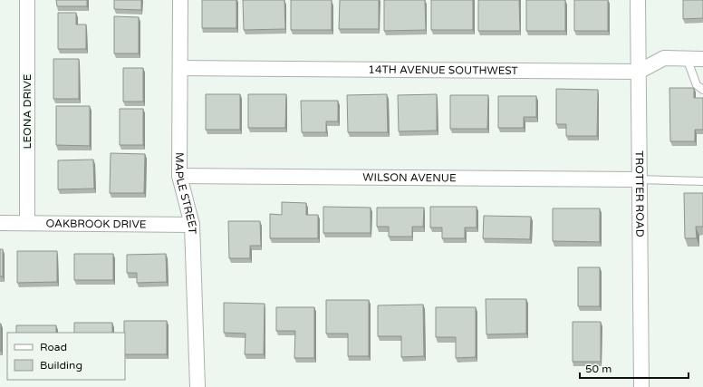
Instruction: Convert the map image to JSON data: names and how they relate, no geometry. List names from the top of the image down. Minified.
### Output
{"streets":{"street":["14TH AVENUE SOUTHWEST","LEONA DRIVE","WILSON AVENUE","TROTTER ROAD","MAPLE STREET","OAKBROOK DRIVE"]},"crossings":[["14TH AVENUE SOUTHWEST","TROTTER ROAD"],["14TH AVENUE SOUTHWEST","MAPLE STREET"],["LEONA DRIVE","OAKBROOK DRIVE"],["WILSON AVENUE","TROTTER ROAD"],["WILSON AVENUE","MAPLE STREET"],["MAPLE STREET","OAKBROOK DRIVE"]],"legend":["Road","Building"],"scale_bar":"50 m"}
